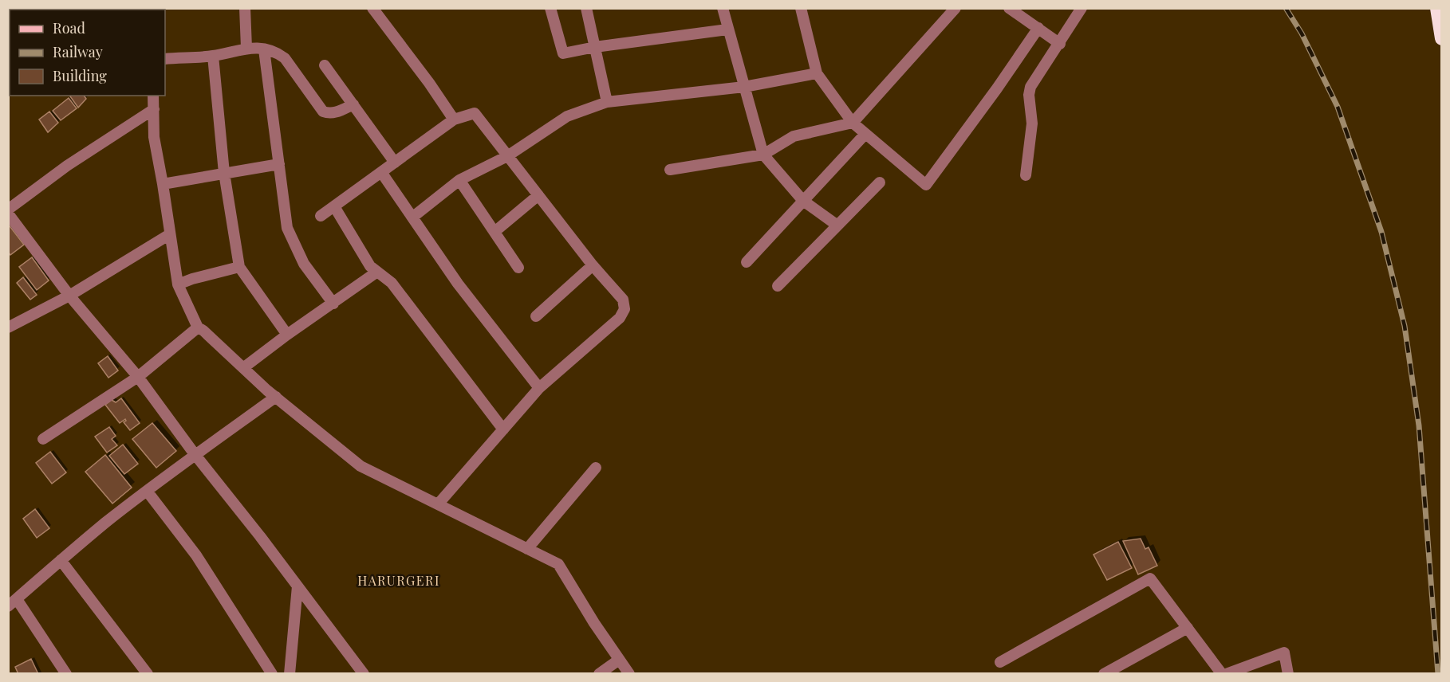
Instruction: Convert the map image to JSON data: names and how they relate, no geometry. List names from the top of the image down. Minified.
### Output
{"districts":["HARURGERI"],"legend":["Road","Railway","Building"]}
